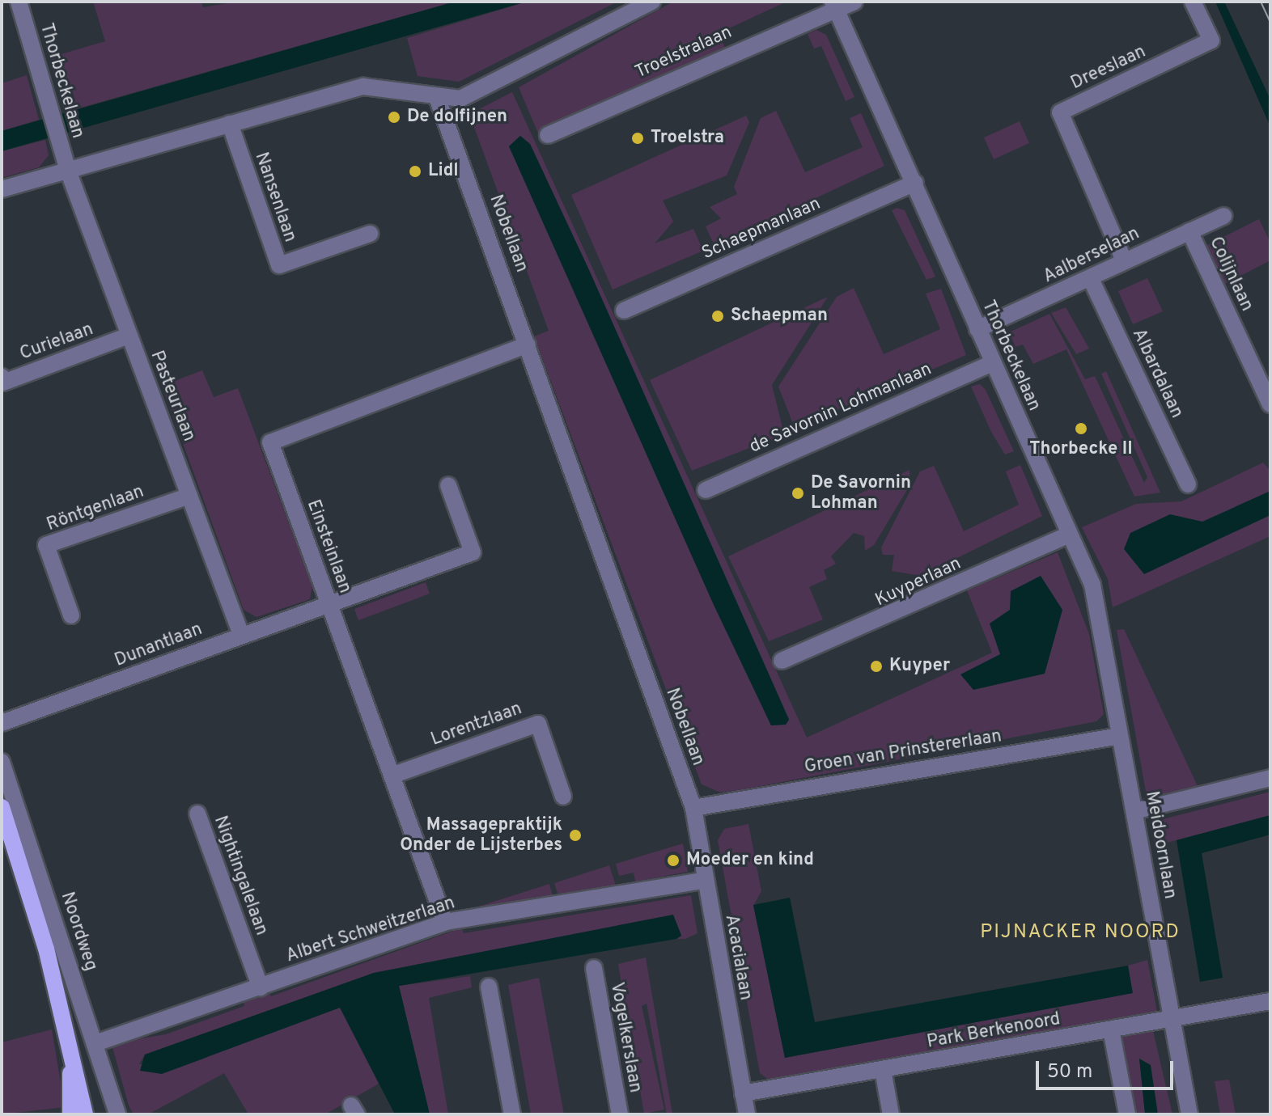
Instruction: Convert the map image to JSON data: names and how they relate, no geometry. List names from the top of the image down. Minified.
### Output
{"streets":{"main road":["Noordweg"],"street":["Troelstralaan","Dreeslaan","Thorbeckelaan","Nansenlaan","Schaepmanlaan","Nobellaan","Aalberselaan","Colijnlaan","Curielaan","Albardalaan","Pasteurlaan","de Savornin Lohmanlaan","Röntgenlaan","Einsteinlaan","Kuyperlaan","Dunantlaan","Lorentzlaan","Groen van Prinstererlaan","Meidoornlaan","Nightingalelaan","Albert Schweitzerlaan","Acacialaan","Park Berkenoord","Vogelkerslaan"]},"crossings":[["Troelstralaan","Thorbeckelaan"],["Dreeslaan","Aalberselaan"],["Thorbeckelaan","Schaepmanlaan"],["Thorbeckelaan","Aalberselaan"],["Thorbeckelaan","Pasteurlaan"],["Thorbeckelaan","de Savornin Lohmanlaan"],["Thorbeckelaan","Kuyperlaan"],["Thorbeckelaan","Groen van Prinstererlaan"],["Thorbeckelaan","Meidoornlaan"],["Nobellaan","Einsteinlaan"],["Nobellaan","Groen van Prinstererlaan"],["Nobellaan","Acacialaan"],["Aalberselaan","Colijnlaan"],["Aalberselaan","Albardalaan"],["Curielaan","Pasteurlaan"],["Pasteurlaan","Röntgenlaan"],["Pasteurlaan","Dunantlaan"],["Einsteinlaan","Dunantlaan"],["Einsteinlaan","Lorentzlaan"],["Einsteinlaan","Albert Schweitzerlaan"],["Groen van Prinstererlaan","Meidoornlaan"],["Groen van Prinstererlaan","Acacialaan"],["Meidoornlaan","Park Berkenoord"],["Nightingalelaan","Albert Schweitzerlaan"],["Albert Schweitzerlaan","Noordweg"],["Albert Schweitzerlaan","Acacialaan"],["Acacialaan","Park Berkenoord"]],"districts":["PIJNACKER NOORD"],"places":["De dolfijnen","Troelstra","Lidl","Schaepman","Thorbecke II","De Savornin Lohman","Kuyper","Massagepraktijk Onder de Lijsterbes","Moeder en kind"],"scale_bar":"50 m"}
